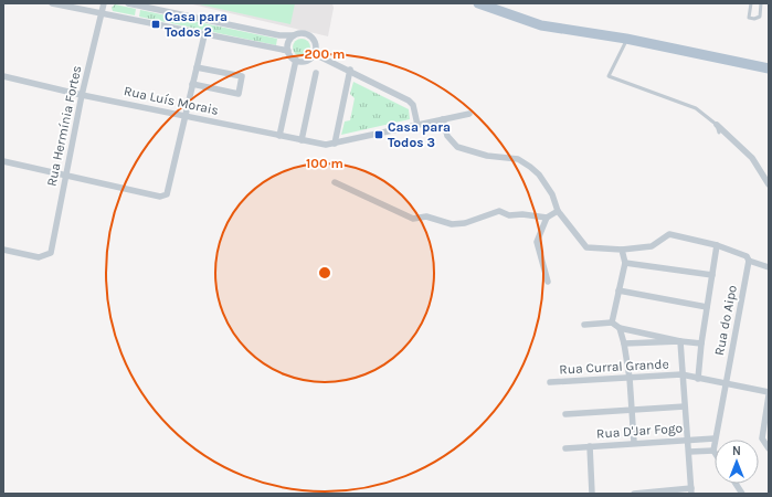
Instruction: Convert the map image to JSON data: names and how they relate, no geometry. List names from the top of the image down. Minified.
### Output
{"streets":{"street":["Rua Luís Morais","Rua Hermínia Fortes","Rua do Aipo","Rua Curral Grande","Rua D'Jar Fogo"]},"crossings":[["Rua Luís Morais","Rua Hermínia Fortes"],["Rua do Aipo","Rua Curral Grande"],["Rua do Aipo","Rua D'Jar Fogo"]],"places":{"transit":["Casa para Todos 2","Casa para Todos 3"]},"north":"top","rings":["200 m","100 m"]}
